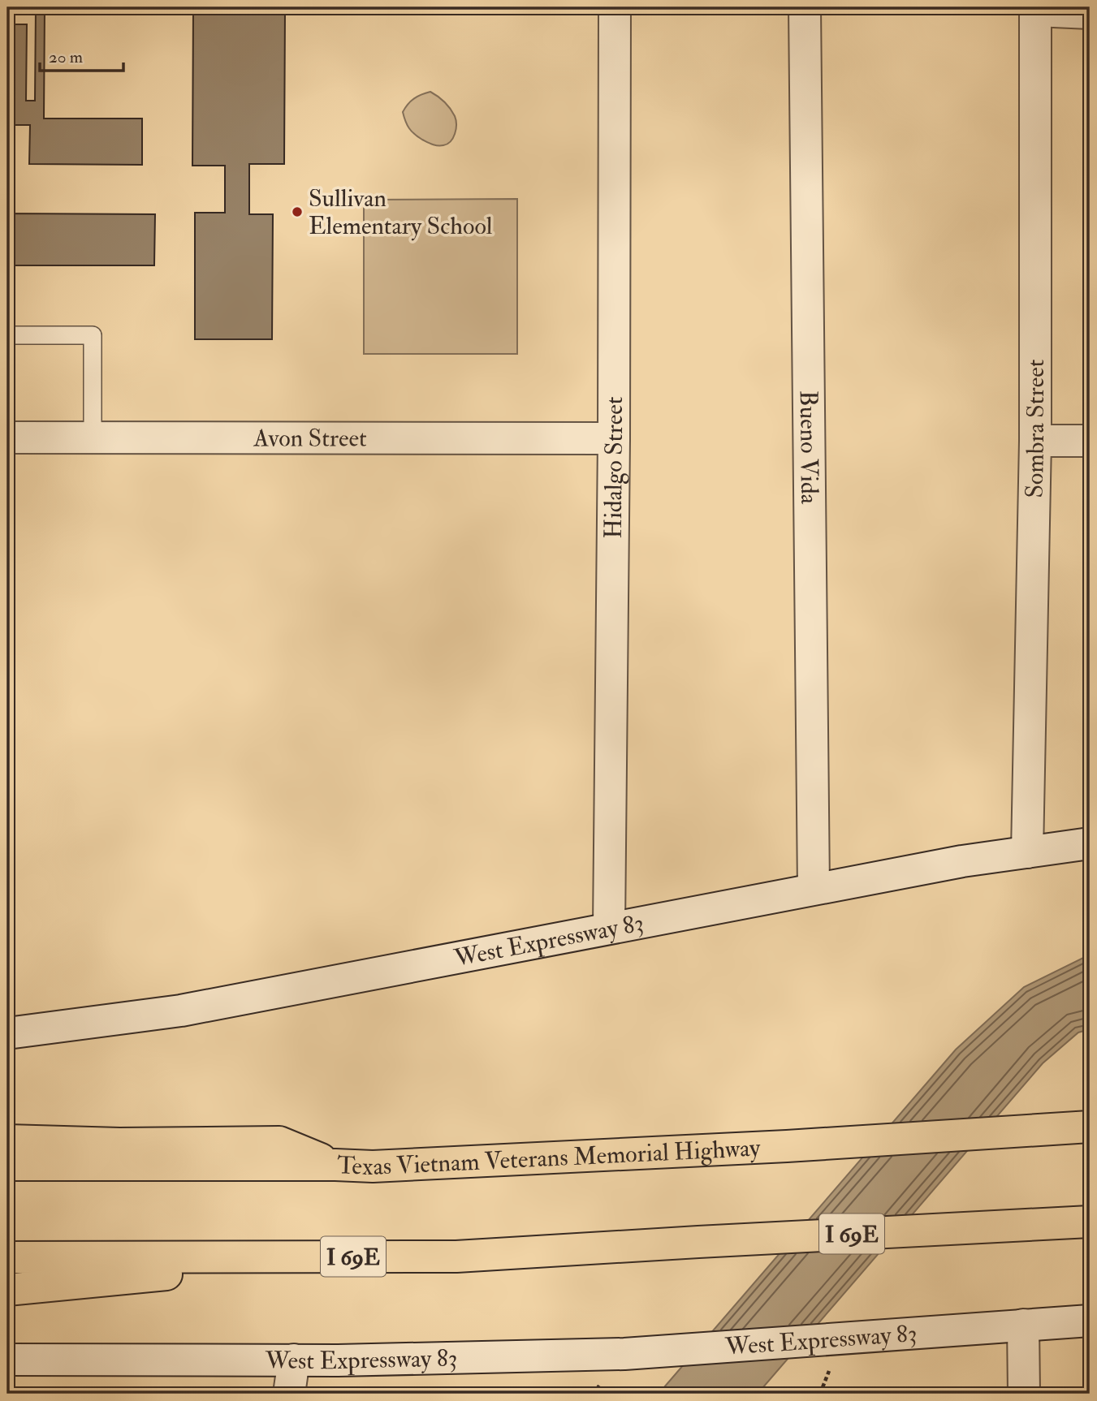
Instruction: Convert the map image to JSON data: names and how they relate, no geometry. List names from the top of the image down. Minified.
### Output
{"streets":{"highway":["Texas Vietnam Veterans Memorial Highway","I 69E"],"street":["Sombra Street","Avon Street","Bueno Vida","Hidalgo Street","West Expressway 83"]},"crossings":[["Sombra Street","West Expressway 83"],["Avon Street","Hidalgo Street"],["Bueno Vida","West Expressway 83"],["Hidalgo Street","West Expressway 83"]],"places":["Sullivan Elementary School"],"scale_bar":"20 m"}
